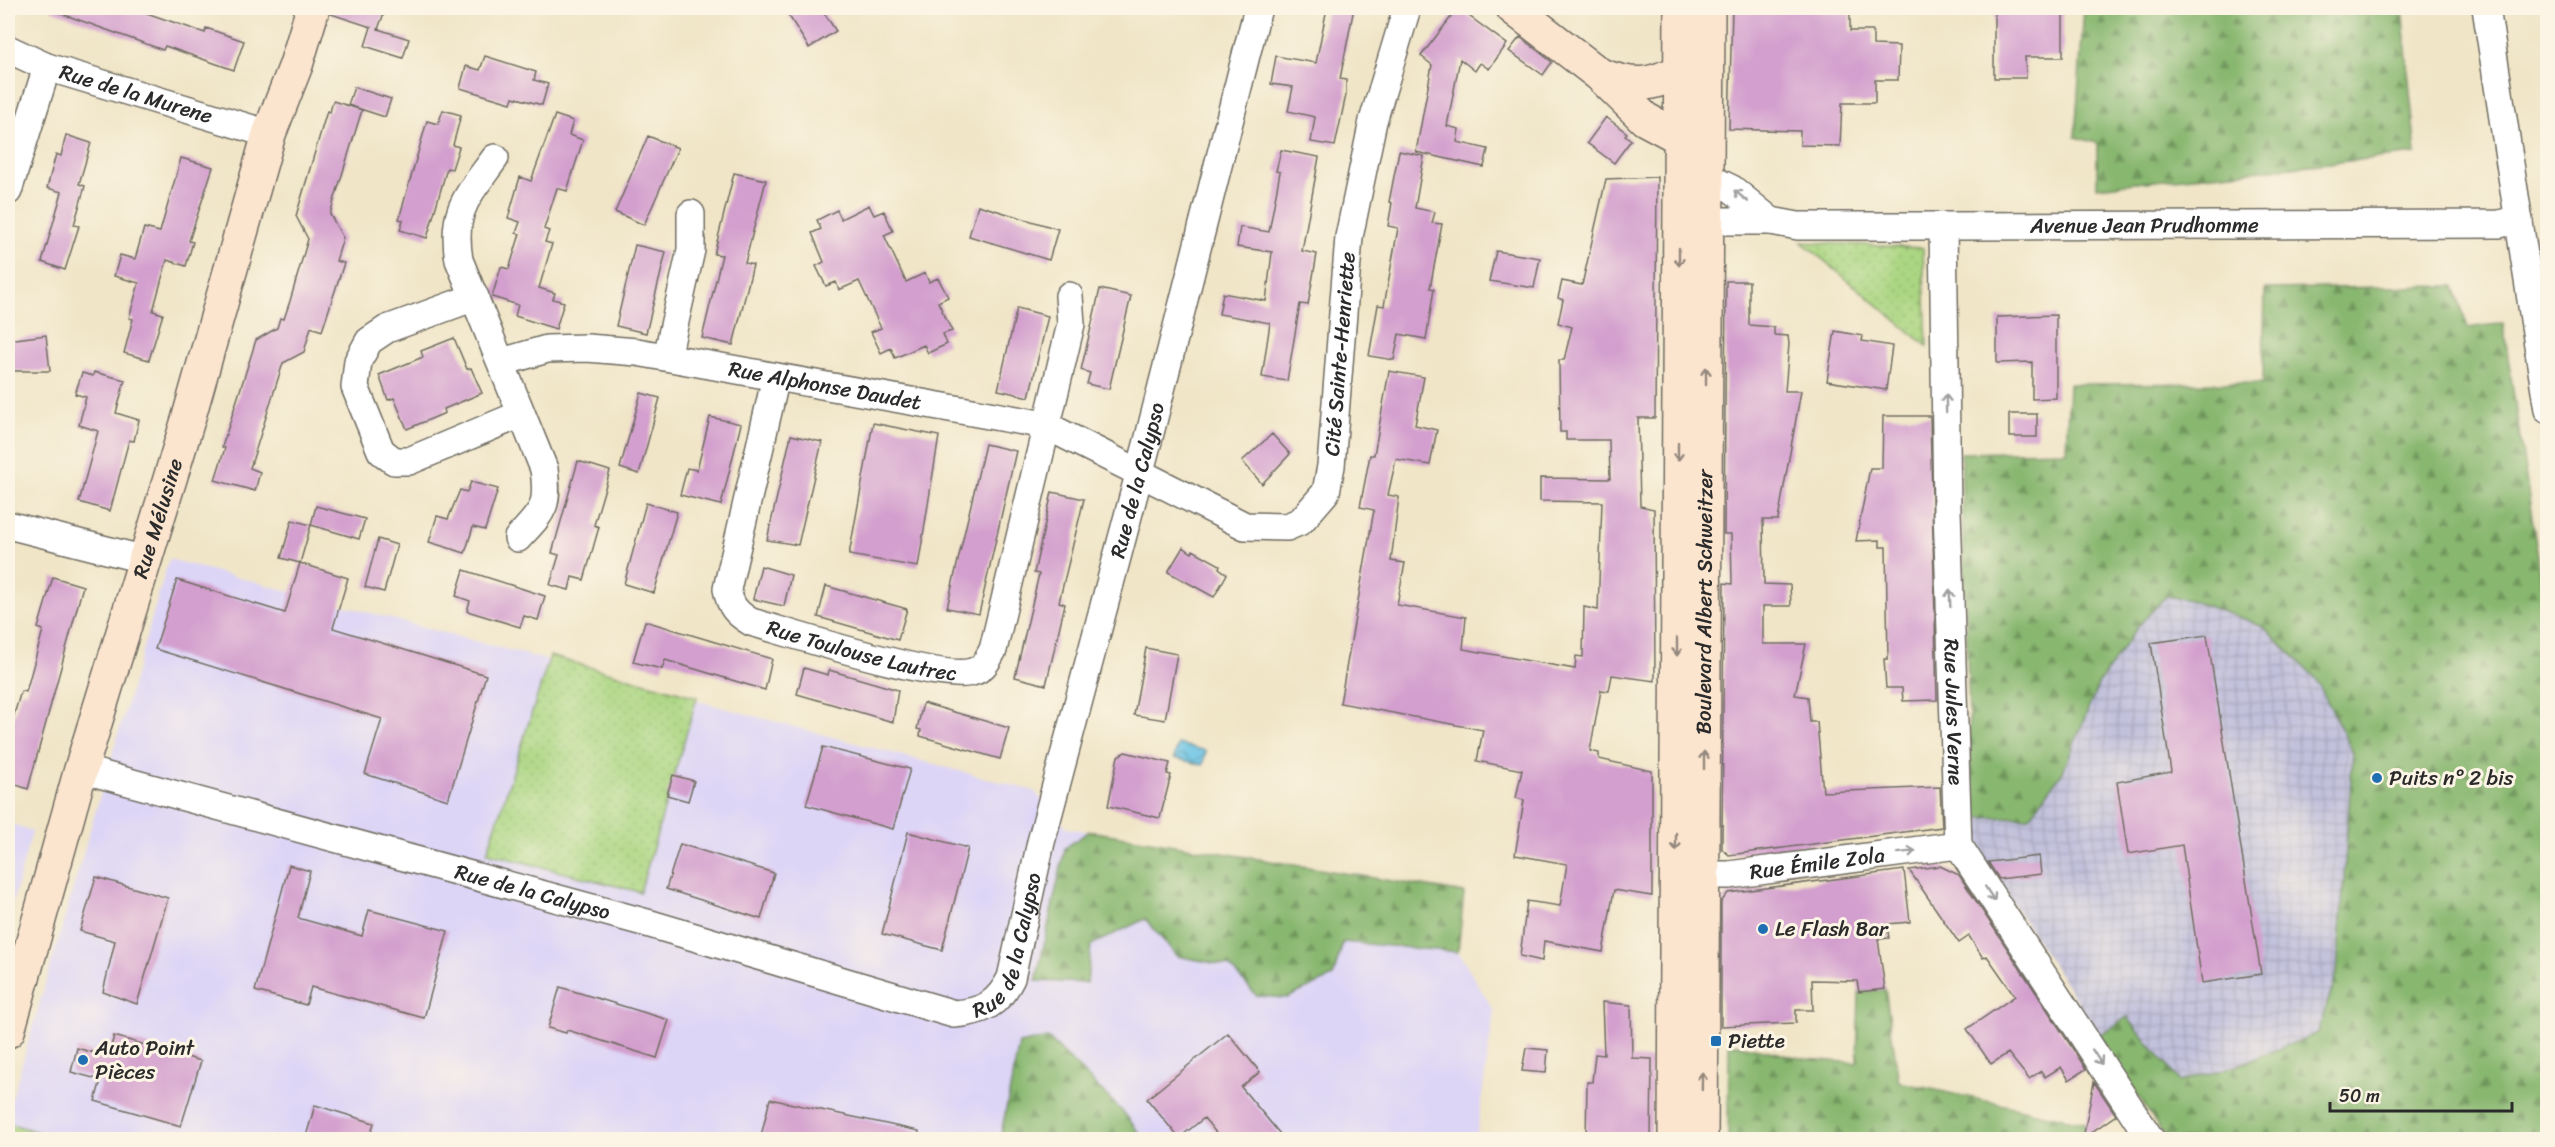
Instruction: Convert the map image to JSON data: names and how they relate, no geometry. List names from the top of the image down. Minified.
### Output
{"streets":{"main road":["Rue Mélusine","Boulevard Albert Schweitzer"],"street":["Rue de la Murene","Avenue Jean Prudhomme","Cité Sainte-Henriette","Rue Alphonse Daudet","Rue de la Calypso","Rue Toulouse Lautrec","Rue Jules Verne","Rue Émile Zola"]},"crossings":[["Rue de la Murene","Rue Mélusine"],["Avenue Jean Prudhomme","Boulevard Albert Schweitzer"],["Avenue Jean Prudhomme","Rue Jules Verne"],["Cité Sainte-Henriette","Rue Alphonse Daudet"],["Cité Sainte-Henriette","Rue de la Calypso"],["Rue Alphonse Daudet","Rue de la Calypso"],["Rue Alphonse Daudet","Rue Toulouse Lautrec"],["Rue de la Calypso","Rue Mélusine"],["Boulevard Albert Schweitzer","Rue Émile Zola"],["Rue Jules Verne","Rue Émile Zola"]],"one_way":["Rue Jules Verne","Rue Émile Zola"],"places":{"other":["Puits n° 2 bis","Le Flash Bar","Auto Point Pièces"],"transit":["Piette"]},"scale_bar":"50 m"}
